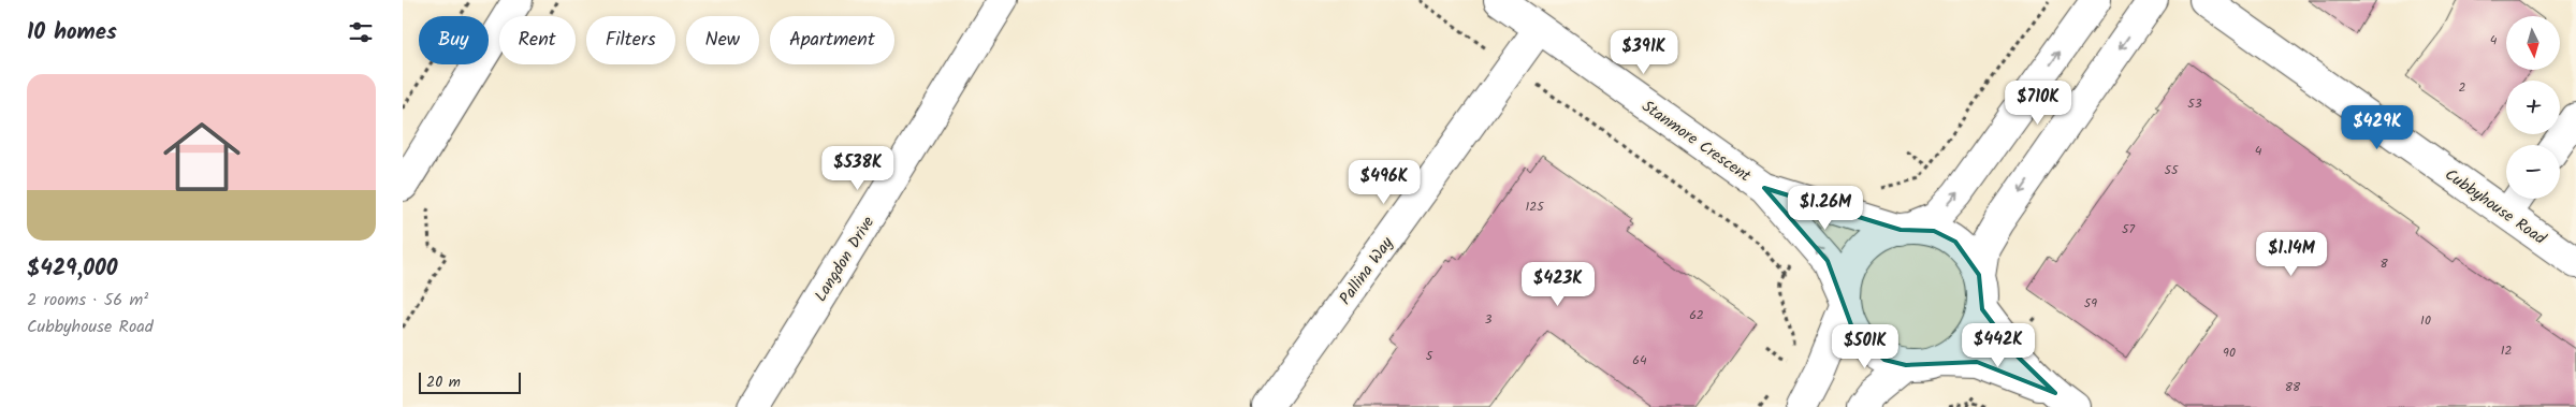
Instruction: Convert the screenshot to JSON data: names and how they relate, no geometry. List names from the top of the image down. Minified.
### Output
{"streets":{"street":["Stanmore Crescent","Cubbyhouse Road","Langdon Drive","Pallina Way"]},"crossings":[["Stanmore Crescent","Pallina Way"]],"house_numbers":["4","2","53","4","55","125","57","8","59","62","3","10","12","90","5","64","88"],"scale_bar":"20 m","north":"bottom","page":{"heading":"10 homes","map_buttons":["+","−"],"chip":["Buy","Rent","Filters","New","Apartment"],"price":["$391K","$710K","$429K","$538K","$496K","$1.26M","$1.14M","$423K","$442K","$501K"],"list":[{"name":"$429,000","note":"2 rooms · 56 m² · Cubbyhouse Road"}],"scale":"20 m"}}
